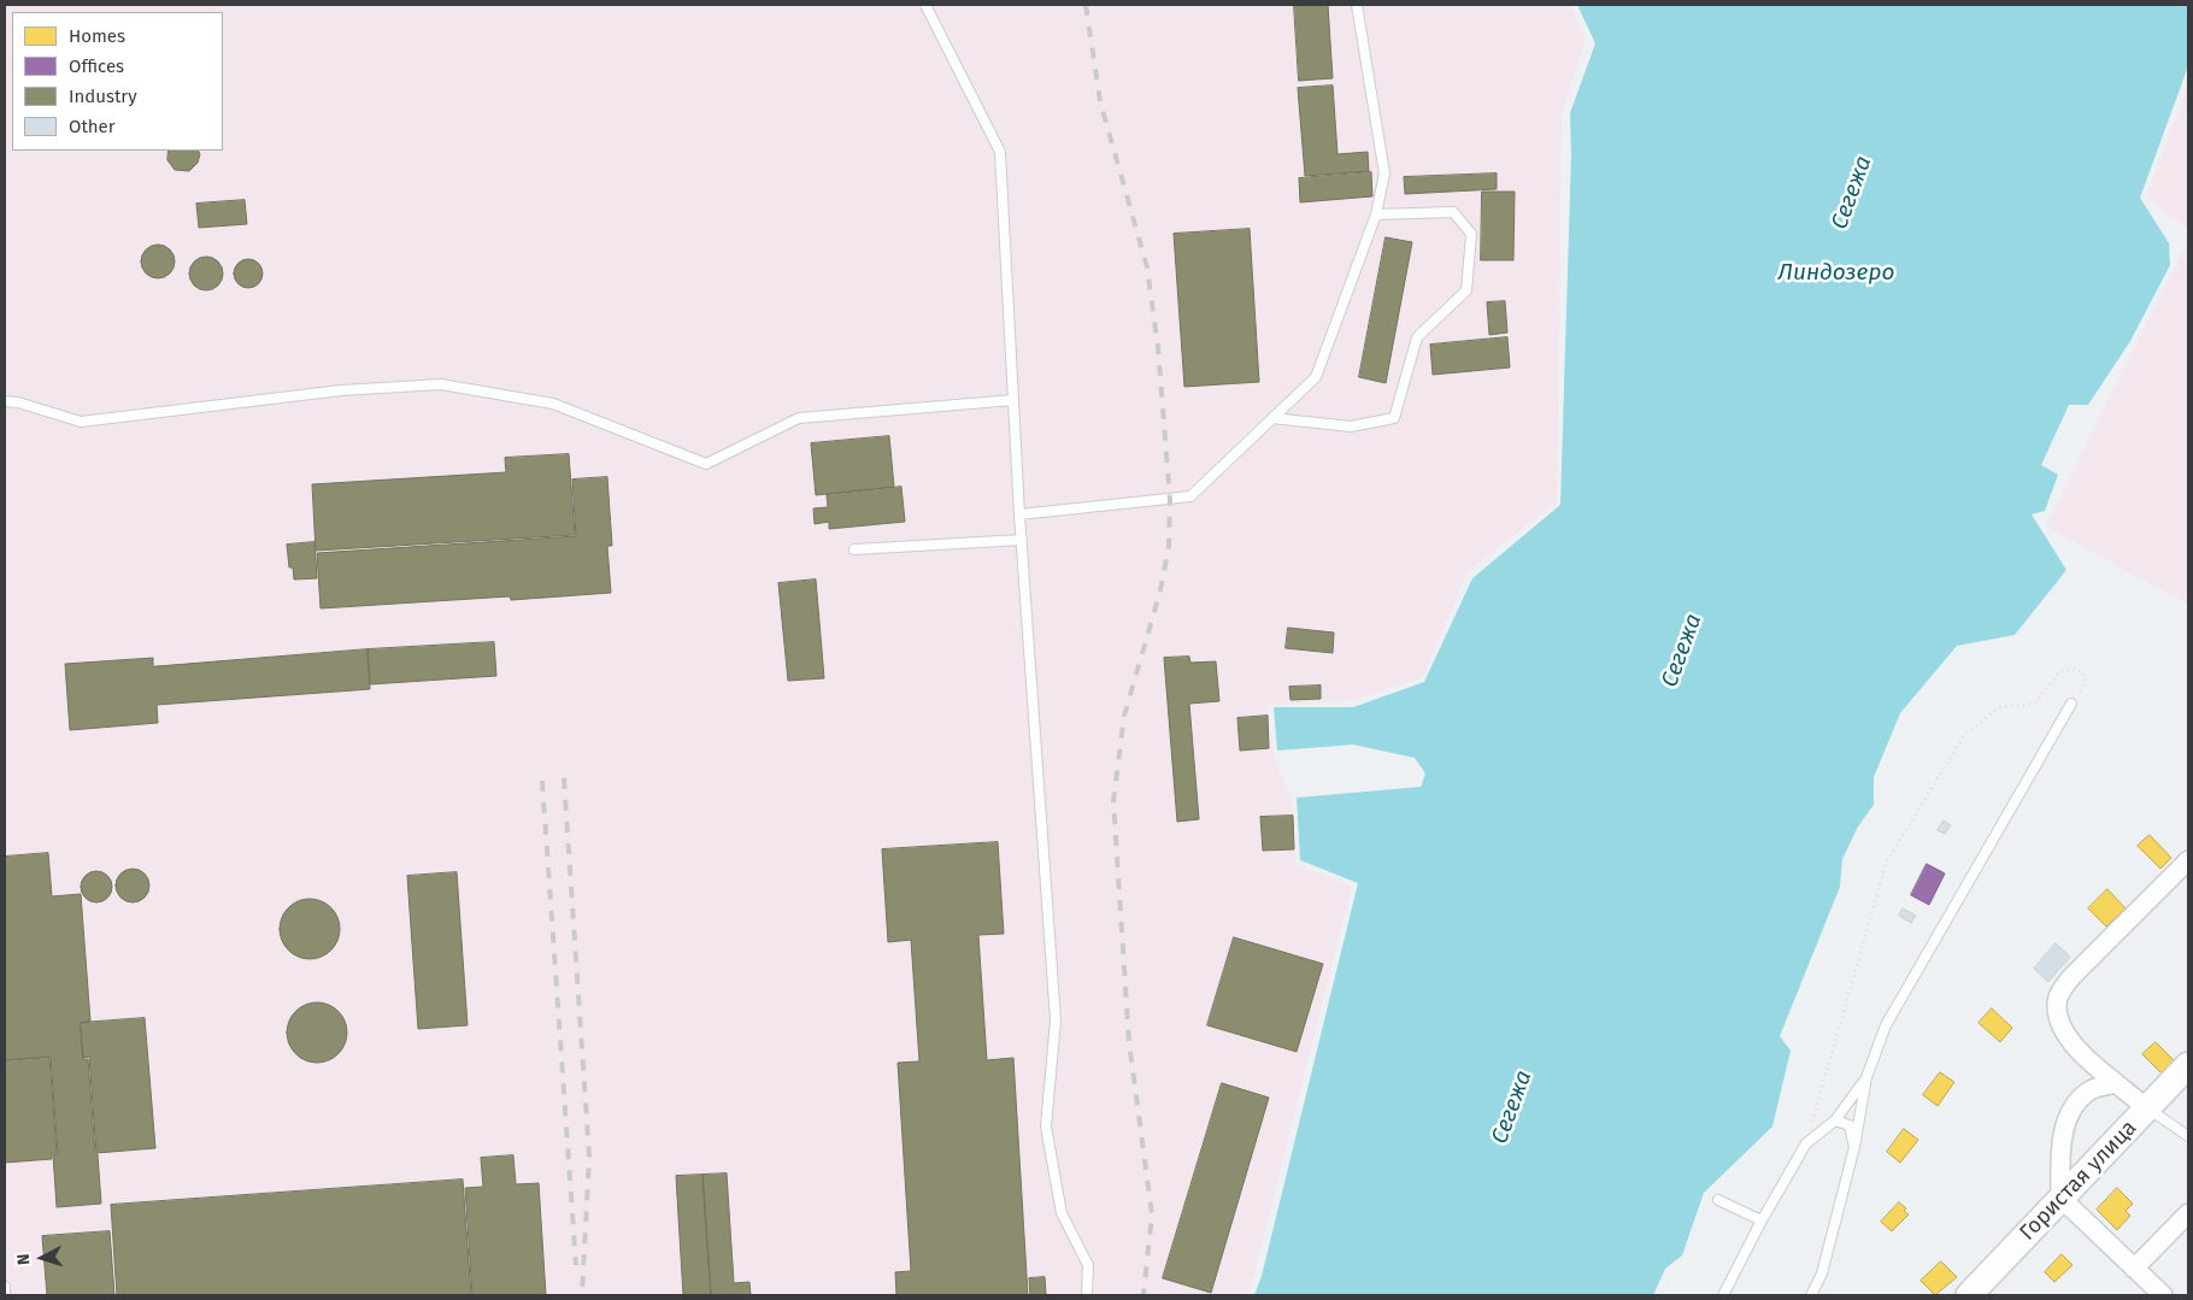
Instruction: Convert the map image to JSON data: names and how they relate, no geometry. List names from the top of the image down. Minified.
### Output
{"streets":{"street":["Гористая улица"]},"water":["Сегежа","Линдозеро"],"legend":["Homes","Offices","Industry","Other"],"north":"left"}
